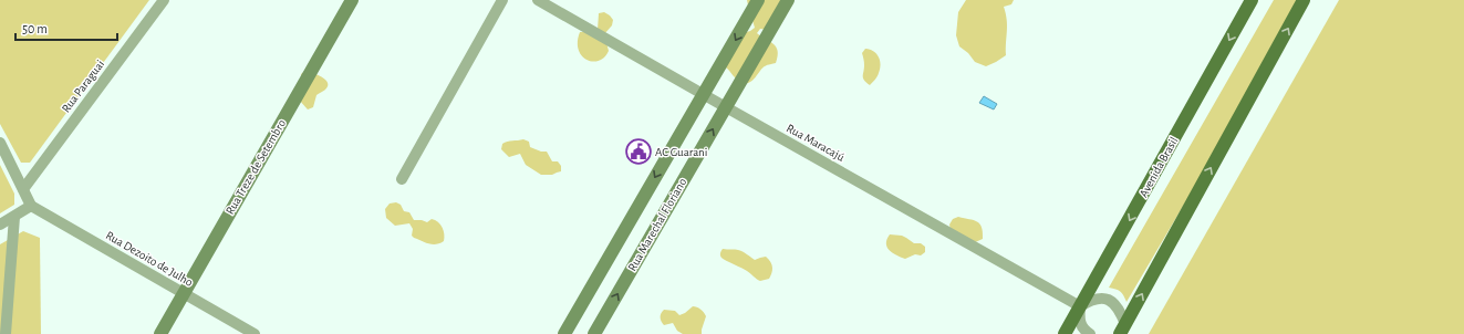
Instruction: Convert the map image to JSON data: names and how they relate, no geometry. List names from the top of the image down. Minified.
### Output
{"streets":{"main road":["Rua Treze de Setembro","Avenida Brasil","Rua Marechal Floriano"],"street":["Rua Paraguai","Rua Maracajú","Rua Dezoito de Julho"]},"crossings":[["Rua Maracajú","Avenida Brasil"],["Rua Maracajú","Rua Marechal Floriano"],["Rua Treze de Setembro","Rua Dezoito de Julho"]],"places":{"public building":["AC Guarani"]},"scale_bar":"50 m"}
